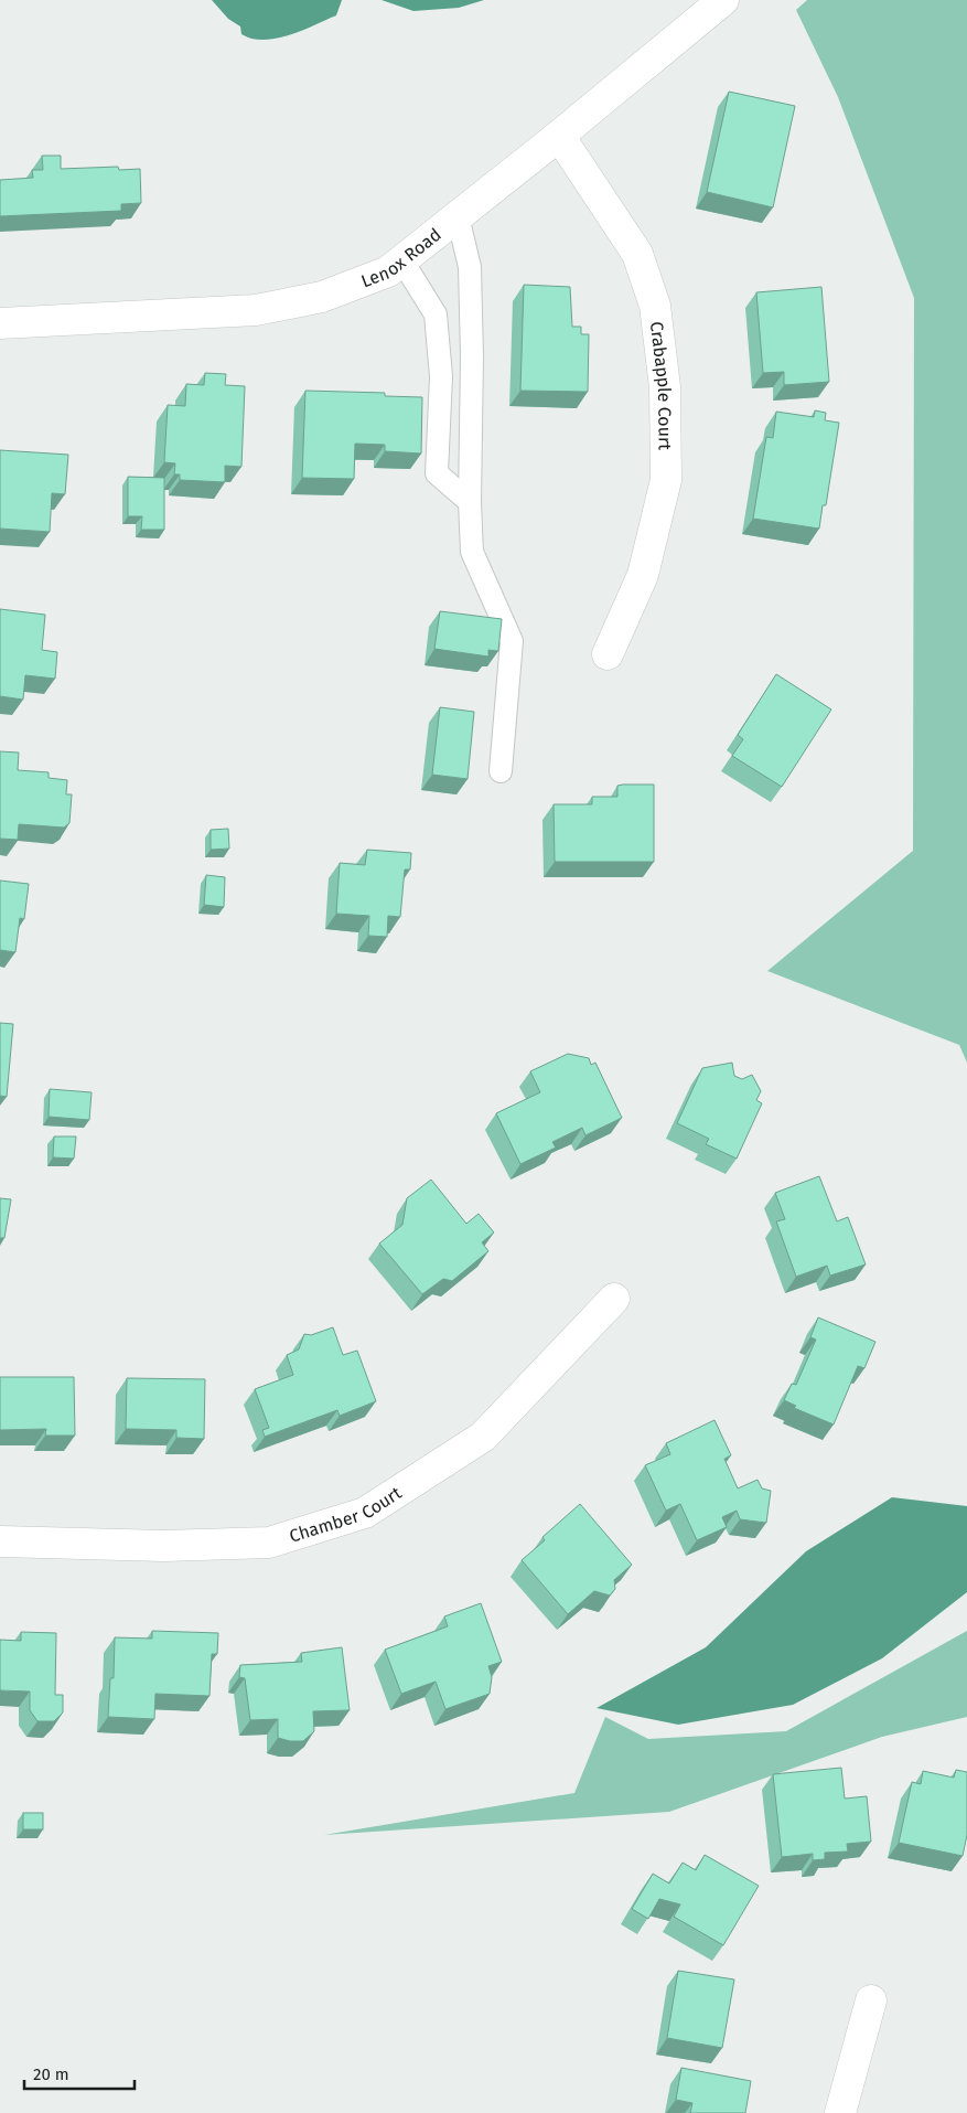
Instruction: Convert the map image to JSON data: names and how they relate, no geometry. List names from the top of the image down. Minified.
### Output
{"streets":{"street":["Lenox Road","Crabapple Court","Chamber Court"]},"crossings":[["Lenox Road","Crabapple Court"]],"scale_bar":"20 m"}
